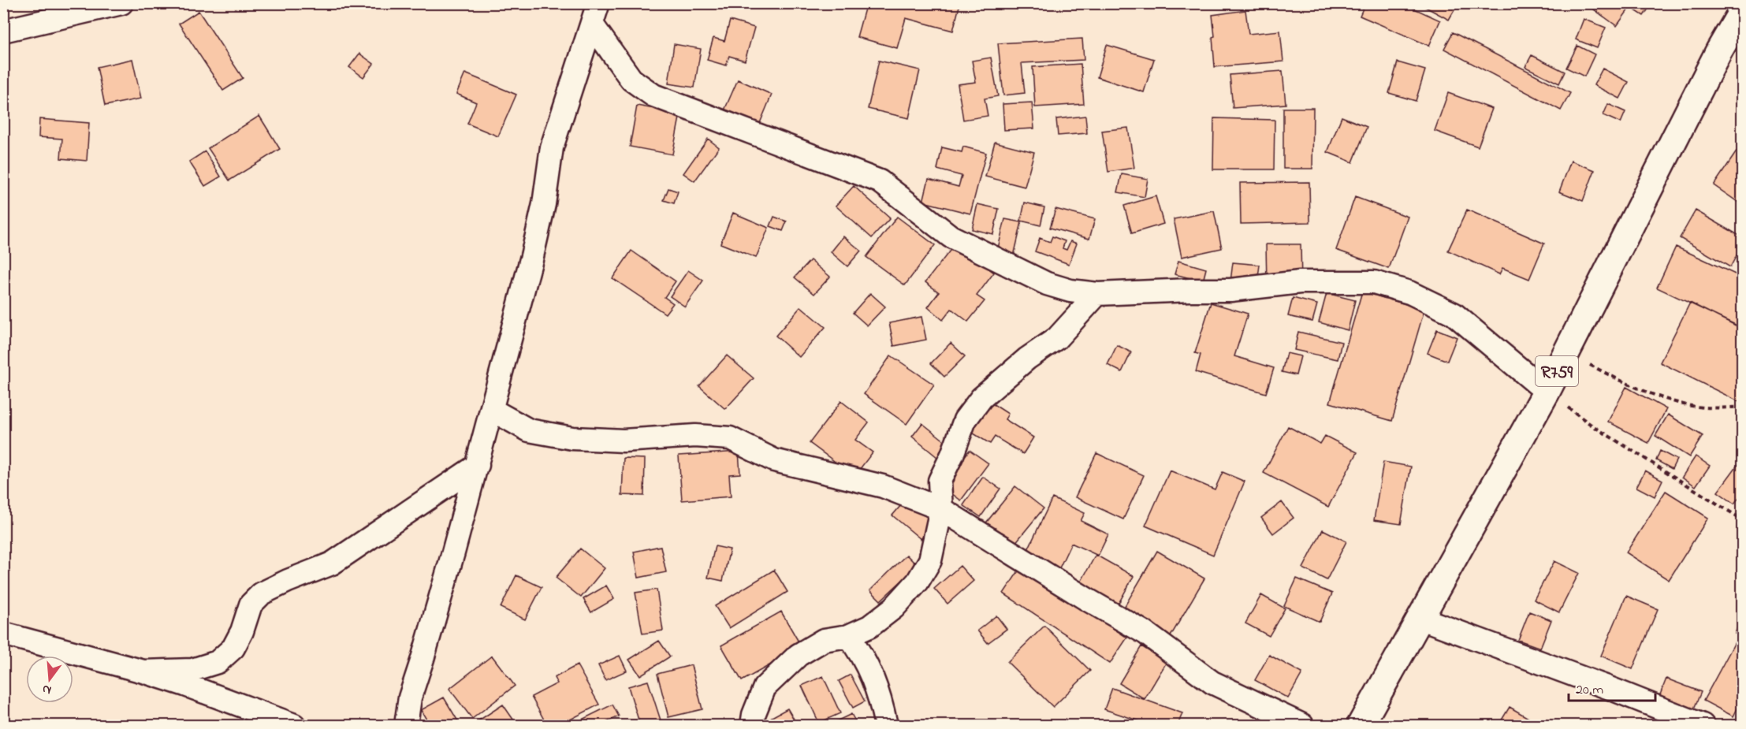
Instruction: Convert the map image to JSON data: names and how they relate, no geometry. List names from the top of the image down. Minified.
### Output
{"streets":{"main road":["R759"]},"scale_bar":"20 m","north":"bottom"}
